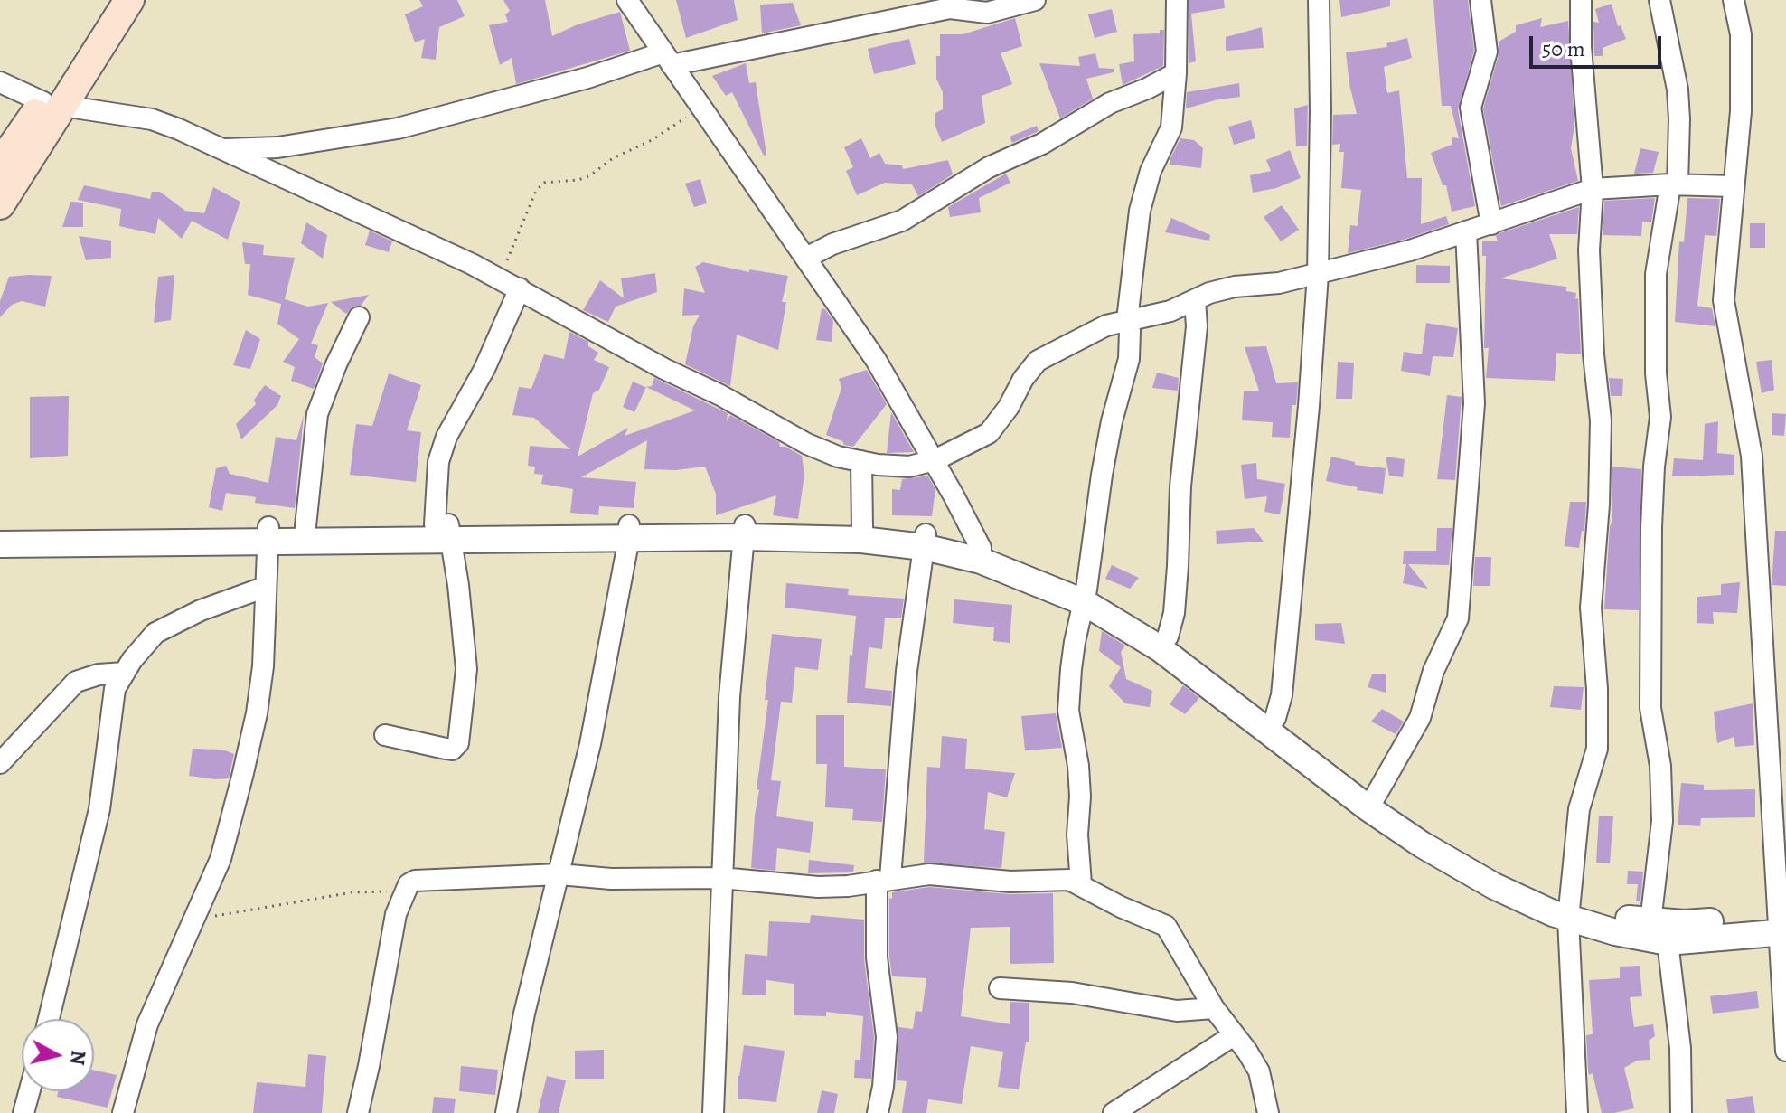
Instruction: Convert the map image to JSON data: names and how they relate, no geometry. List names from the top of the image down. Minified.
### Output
{"scale_bar":"50 m","north":"right"}
